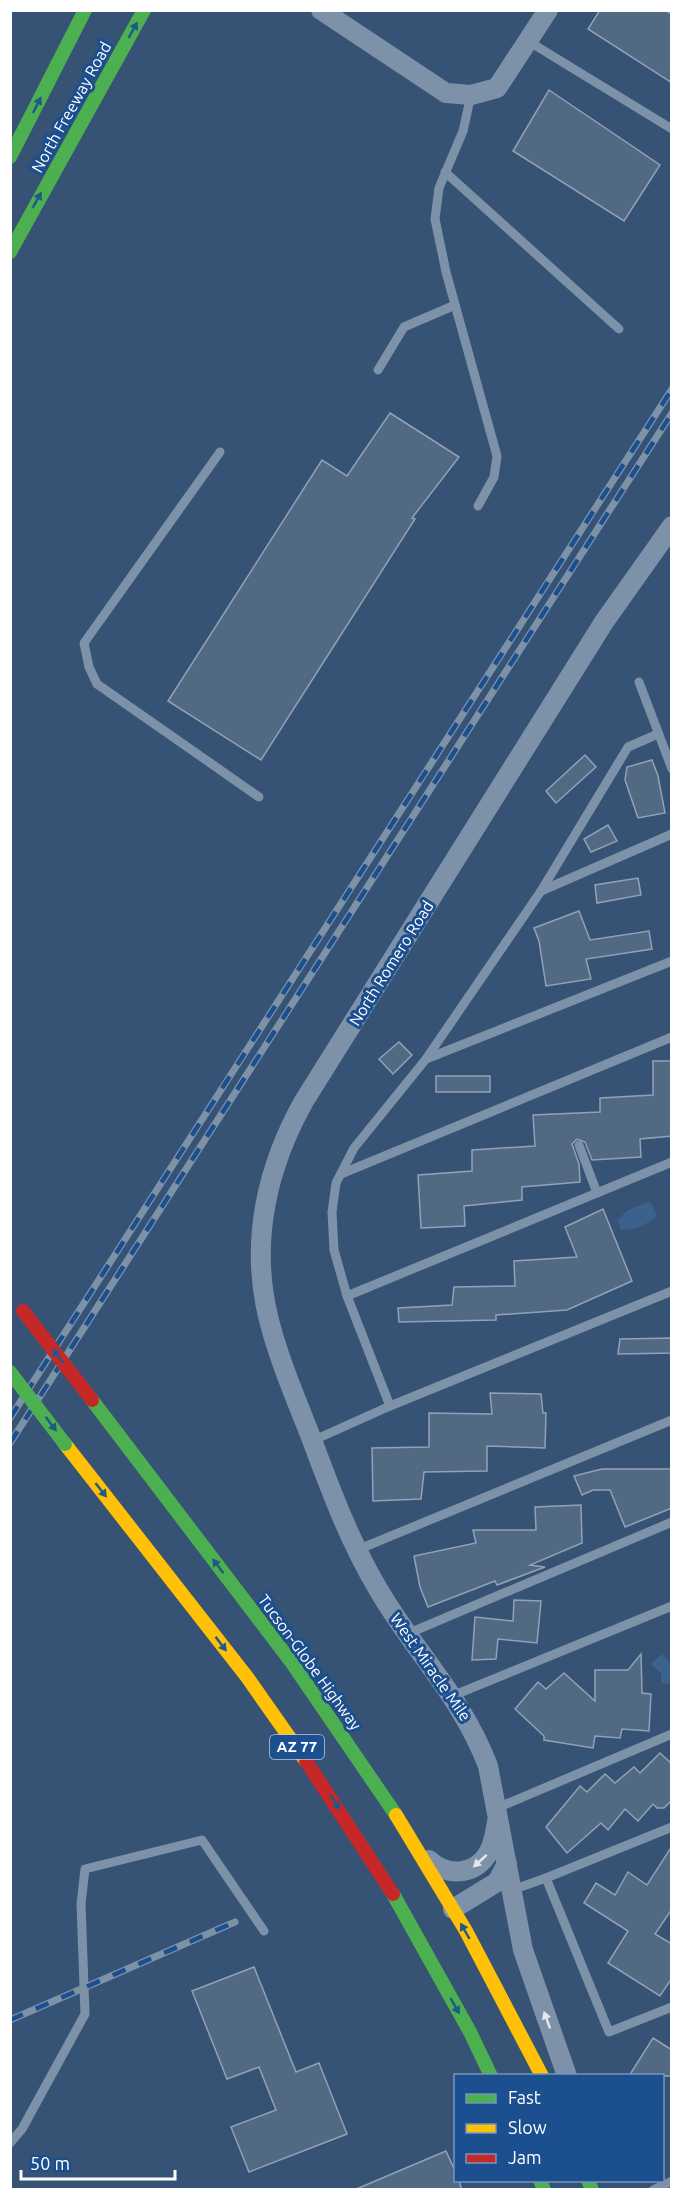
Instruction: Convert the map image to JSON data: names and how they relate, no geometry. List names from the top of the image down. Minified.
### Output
{"streets":{"main road":["North Freeway Road","Tucson-Globe Highway","AZ 77"],"street":["North Romero Road","West Miracle Mile"]},"crossings":[["North Romero Road","West Miracle Mile"]],"legend":["Fast","Slow","Jam"],"scale_bar":"50 m"}
